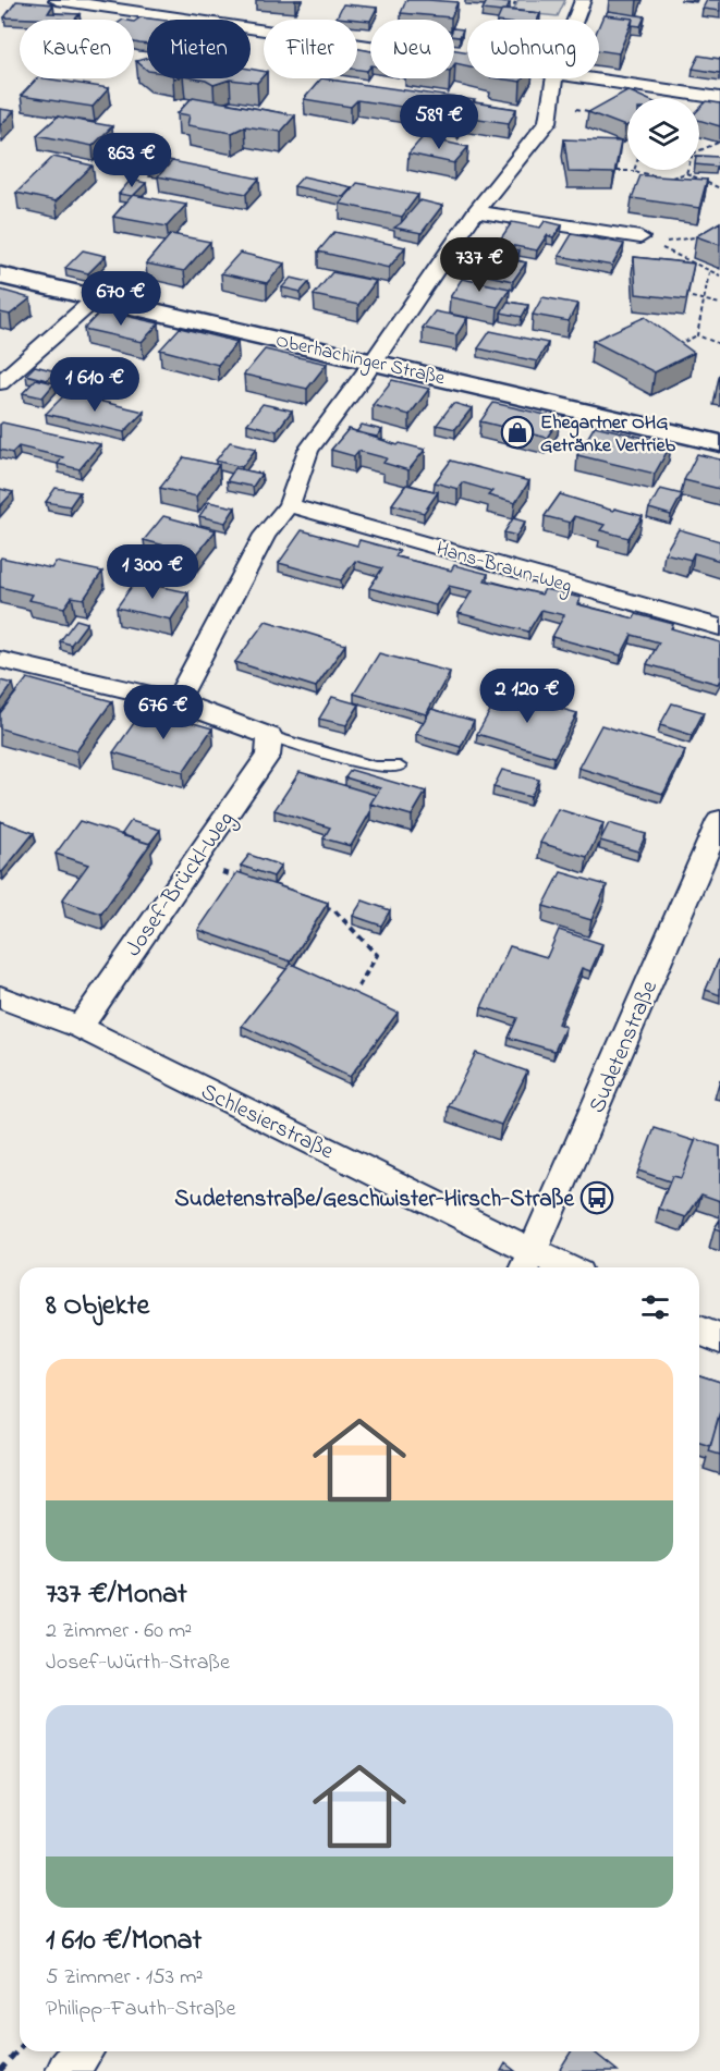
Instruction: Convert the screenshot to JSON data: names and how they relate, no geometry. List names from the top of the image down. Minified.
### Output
{"streets":{"main road":["Oberhachinger Straße"],"street":["Hans-Braun-Weg","Josef-Brückl-Weg","Sudetenstraße","Schlesierstraße"]},"crossings":[["Josef-Brückl-Weg","Schlesierstraße"],["Sudetenstraße","Schlesierstraße"]],"places":{"shop":["Ehegartner OHG Getränke Vertrieb"],"bus stop":["Sudetenstraße/Geschwister-Hirsch-Straße"]},"page":{"chip":["Kaufen","Mieten","Filter","Neu","Wohnung"],"price":["589 €","863 €","737 €","670 €","1 610 €","1 300 €","2 120 €","676 €"],"heading":"8 Objekte","list":[{"name":"737 €/Monat","note":"2 Zimmer · 60 m² · Josef-Würth-Straße"},{"name":"1 610 €/Monat","note":"5 Zimmer · 153 m² · Philipp-Fauth-Straße"}]}}
